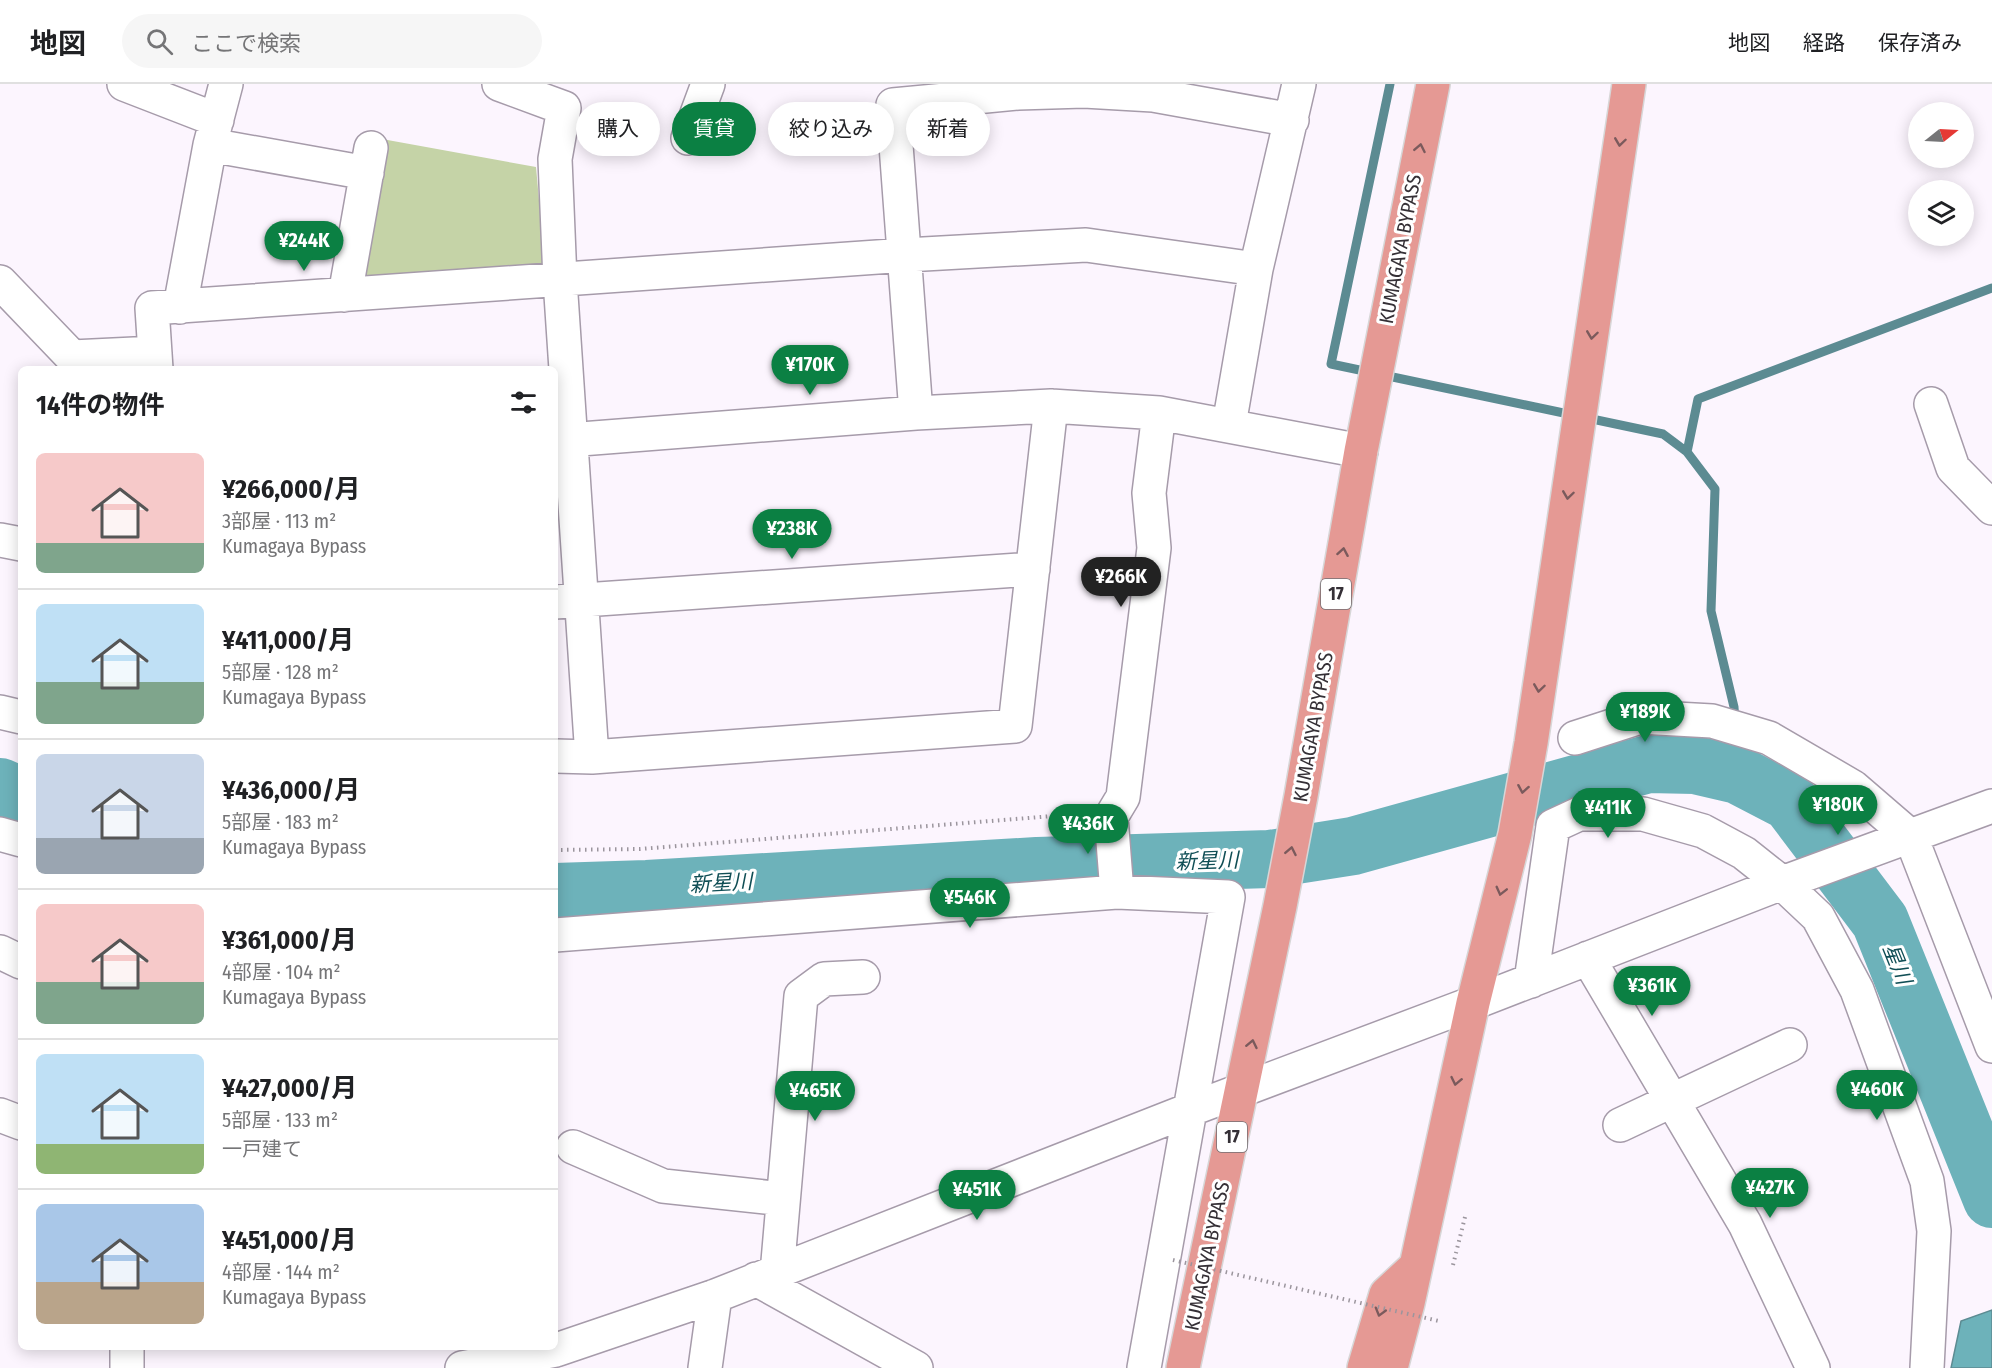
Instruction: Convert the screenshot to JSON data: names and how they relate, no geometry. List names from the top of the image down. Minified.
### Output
{"streets":{"highway":["KUMAGAYA BYPASS","17"]},"water":["新星川","星川"],"north":"right","page":{"header":"地図","search":"ここで検索","nav":["地図","経路","保存済み"],"chip":["購入","賃貸","絞り込み","新着"],"price":["¥244K","¥170K","¥238K","¥266K","¥189K","¥180K","¥411K","¥436K","¥546K","¥361K","¥460K","¥465K","¥427K","¥451K"],"heading":"14件の物件","list":[{"name":"¥266,000/月","note":"3部屋 · 113 m² · Kumagaya Bypass"},{"name":"¥411,000/月","note":"5部屋 · 128 m² · Kumagaya Bypass"},{"name":"¥436,000/月","note":"5部屋 · 183 m² · Kumagaya Bypass"},{"name":"¥361,000/月","note":"4部屋 · 104 m² · Kumagaya Bypass"},{"name":"¥427,000/月","note":"5部屋 · 133 m² · 一戸建て"},{"name":"¥451,000/月","note":"4部屋 · 144 m² · Kumagaya Bypass"}]}}
